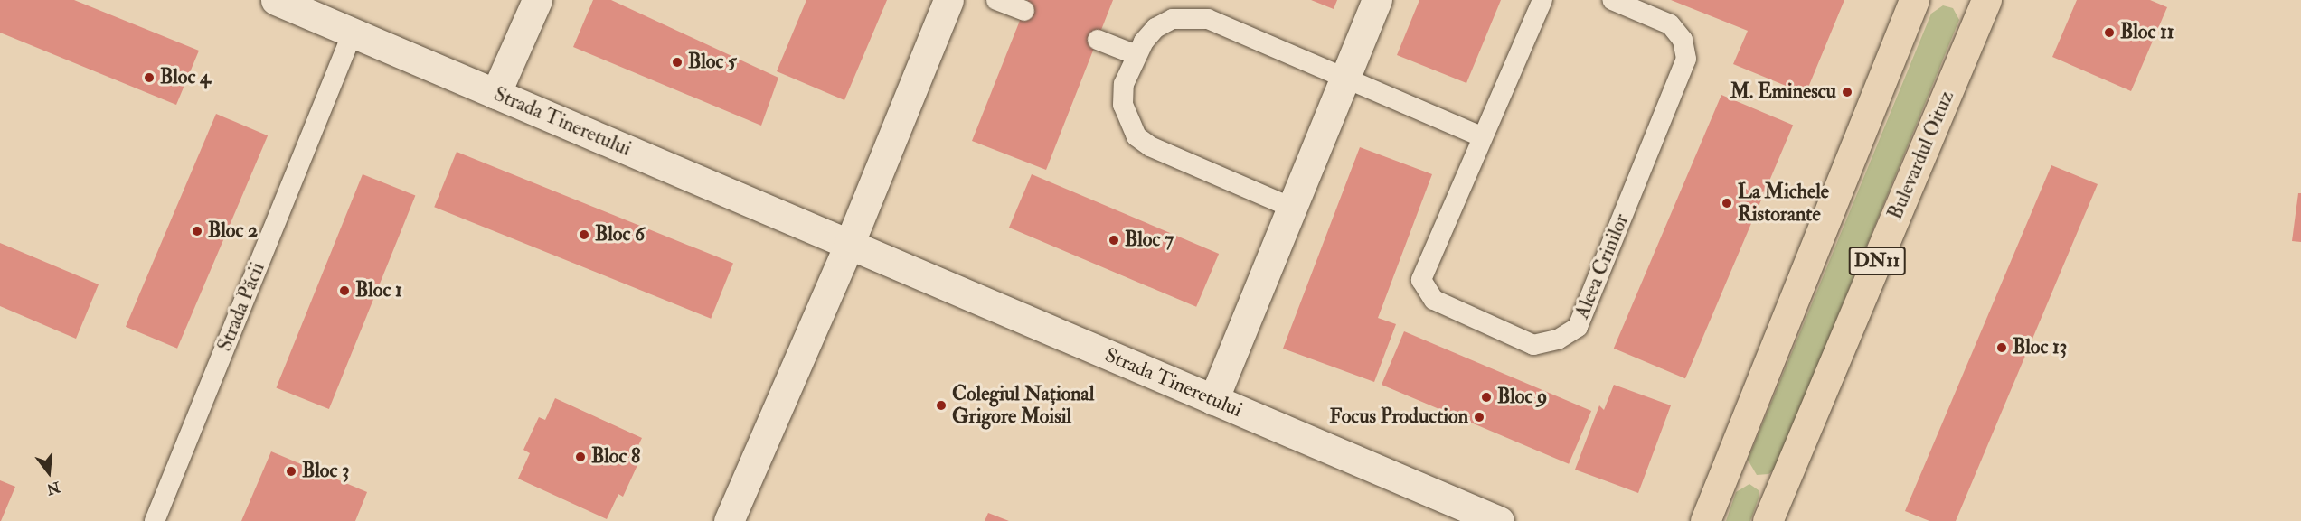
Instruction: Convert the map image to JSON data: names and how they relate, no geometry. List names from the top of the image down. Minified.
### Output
{"streets":{"main road":["Bulevardul Oituz","DN11"],"street":["Strada Tineretului"],"lane":["Aleea Crinilor","Strada Păcii"]},"crossings":[["Strada Tineretului","Strada Păcii"]],"places":["Bloc 11","Bloc 5","Bloc 4","M. Eminescu","La Michele Ristorante","Bloc 2","Bloc 6","Bloc 7","Bloc 1","Bloc 13","Bloc 9","Colegiul Național Grigore Moisil","Focus Production","Bloc 8","Bloc 3"],"north":"bottom"}
